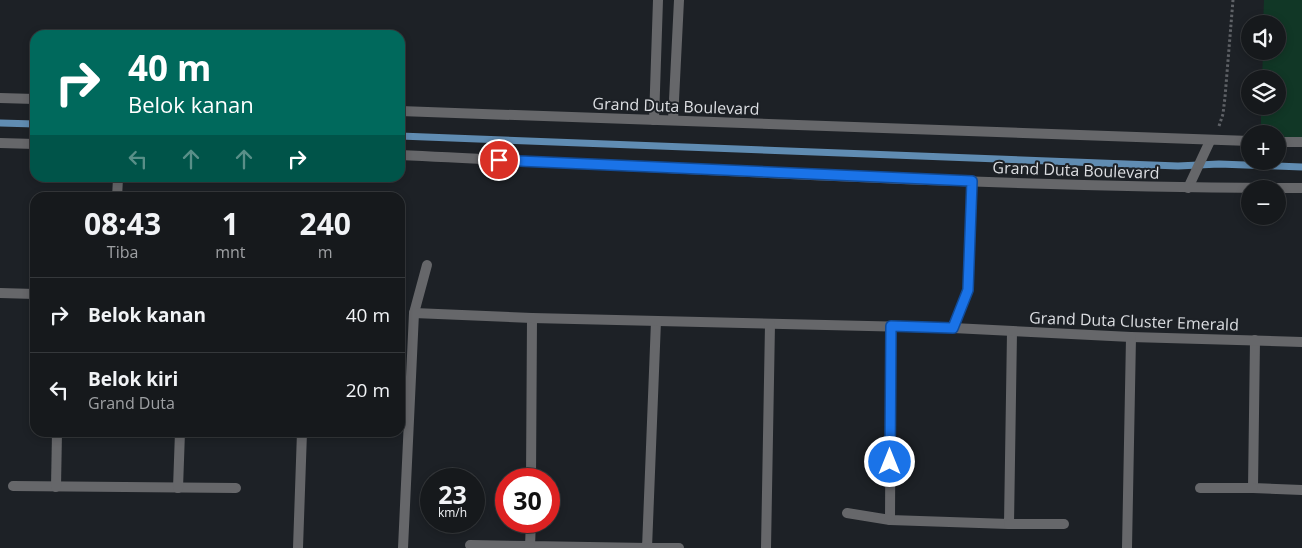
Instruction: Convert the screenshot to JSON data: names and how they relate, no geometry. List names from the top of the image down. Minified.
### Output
{"streets":{"street":["Grand Duta Boulevard","Grand Duta Cluster Emerald"]},"page":{"map_buttons":["+","−"],"turn":["40 m","Belok kanan"],"eta":["08:43","Tiba","1","mnt","240","m"],"list":[{"name":"Belok kanan","value":"40 m"},{"name":"Belok kiri","note":"Grand Duta","value":"20 m"}],"speed":"23 km/h","limit":"30"}}
